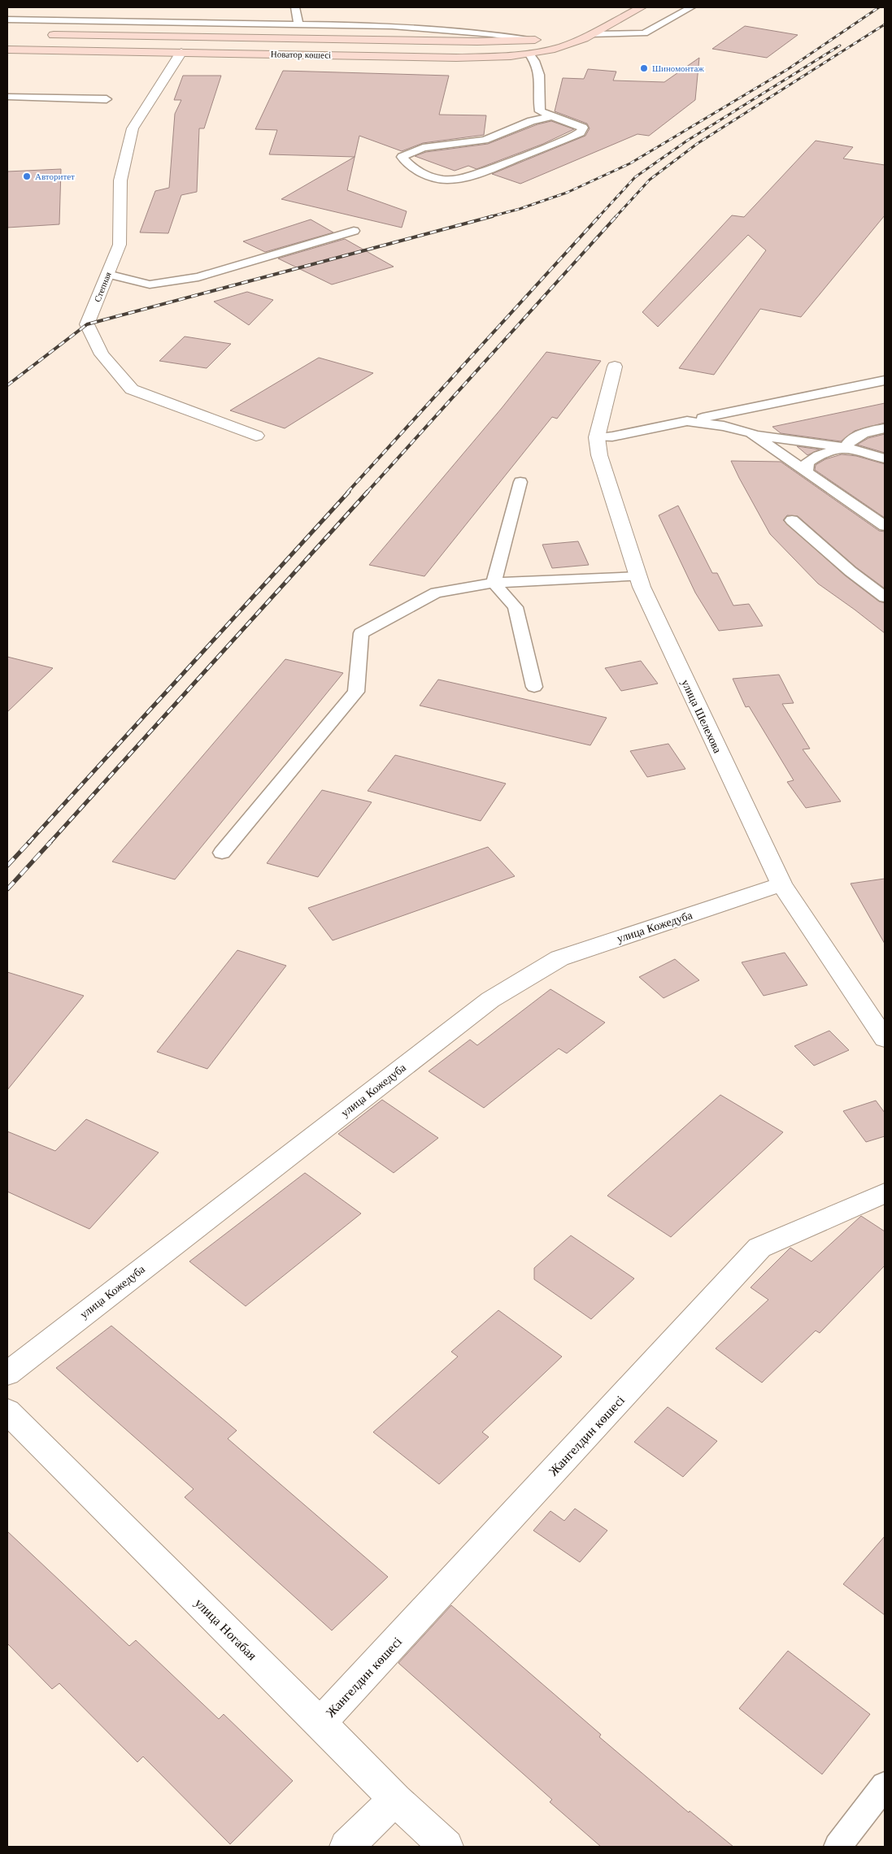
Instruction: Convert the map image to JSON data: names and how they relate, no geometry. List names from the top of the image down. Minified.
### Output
{"streets":{"main road":["Новатор көшесі"],"street":["Степная","улица Шелехова","улица Кожедуба","Жангелдин көшесі","улица Ногабая"]},"crossings":[["Новатор көшесі","Степная"],["улица Шелехова","улица Кожедуба"],["Жангелдин көшесі","улица Ногабая"]],"places":["Шиномонтаж","Авторитет"]}
